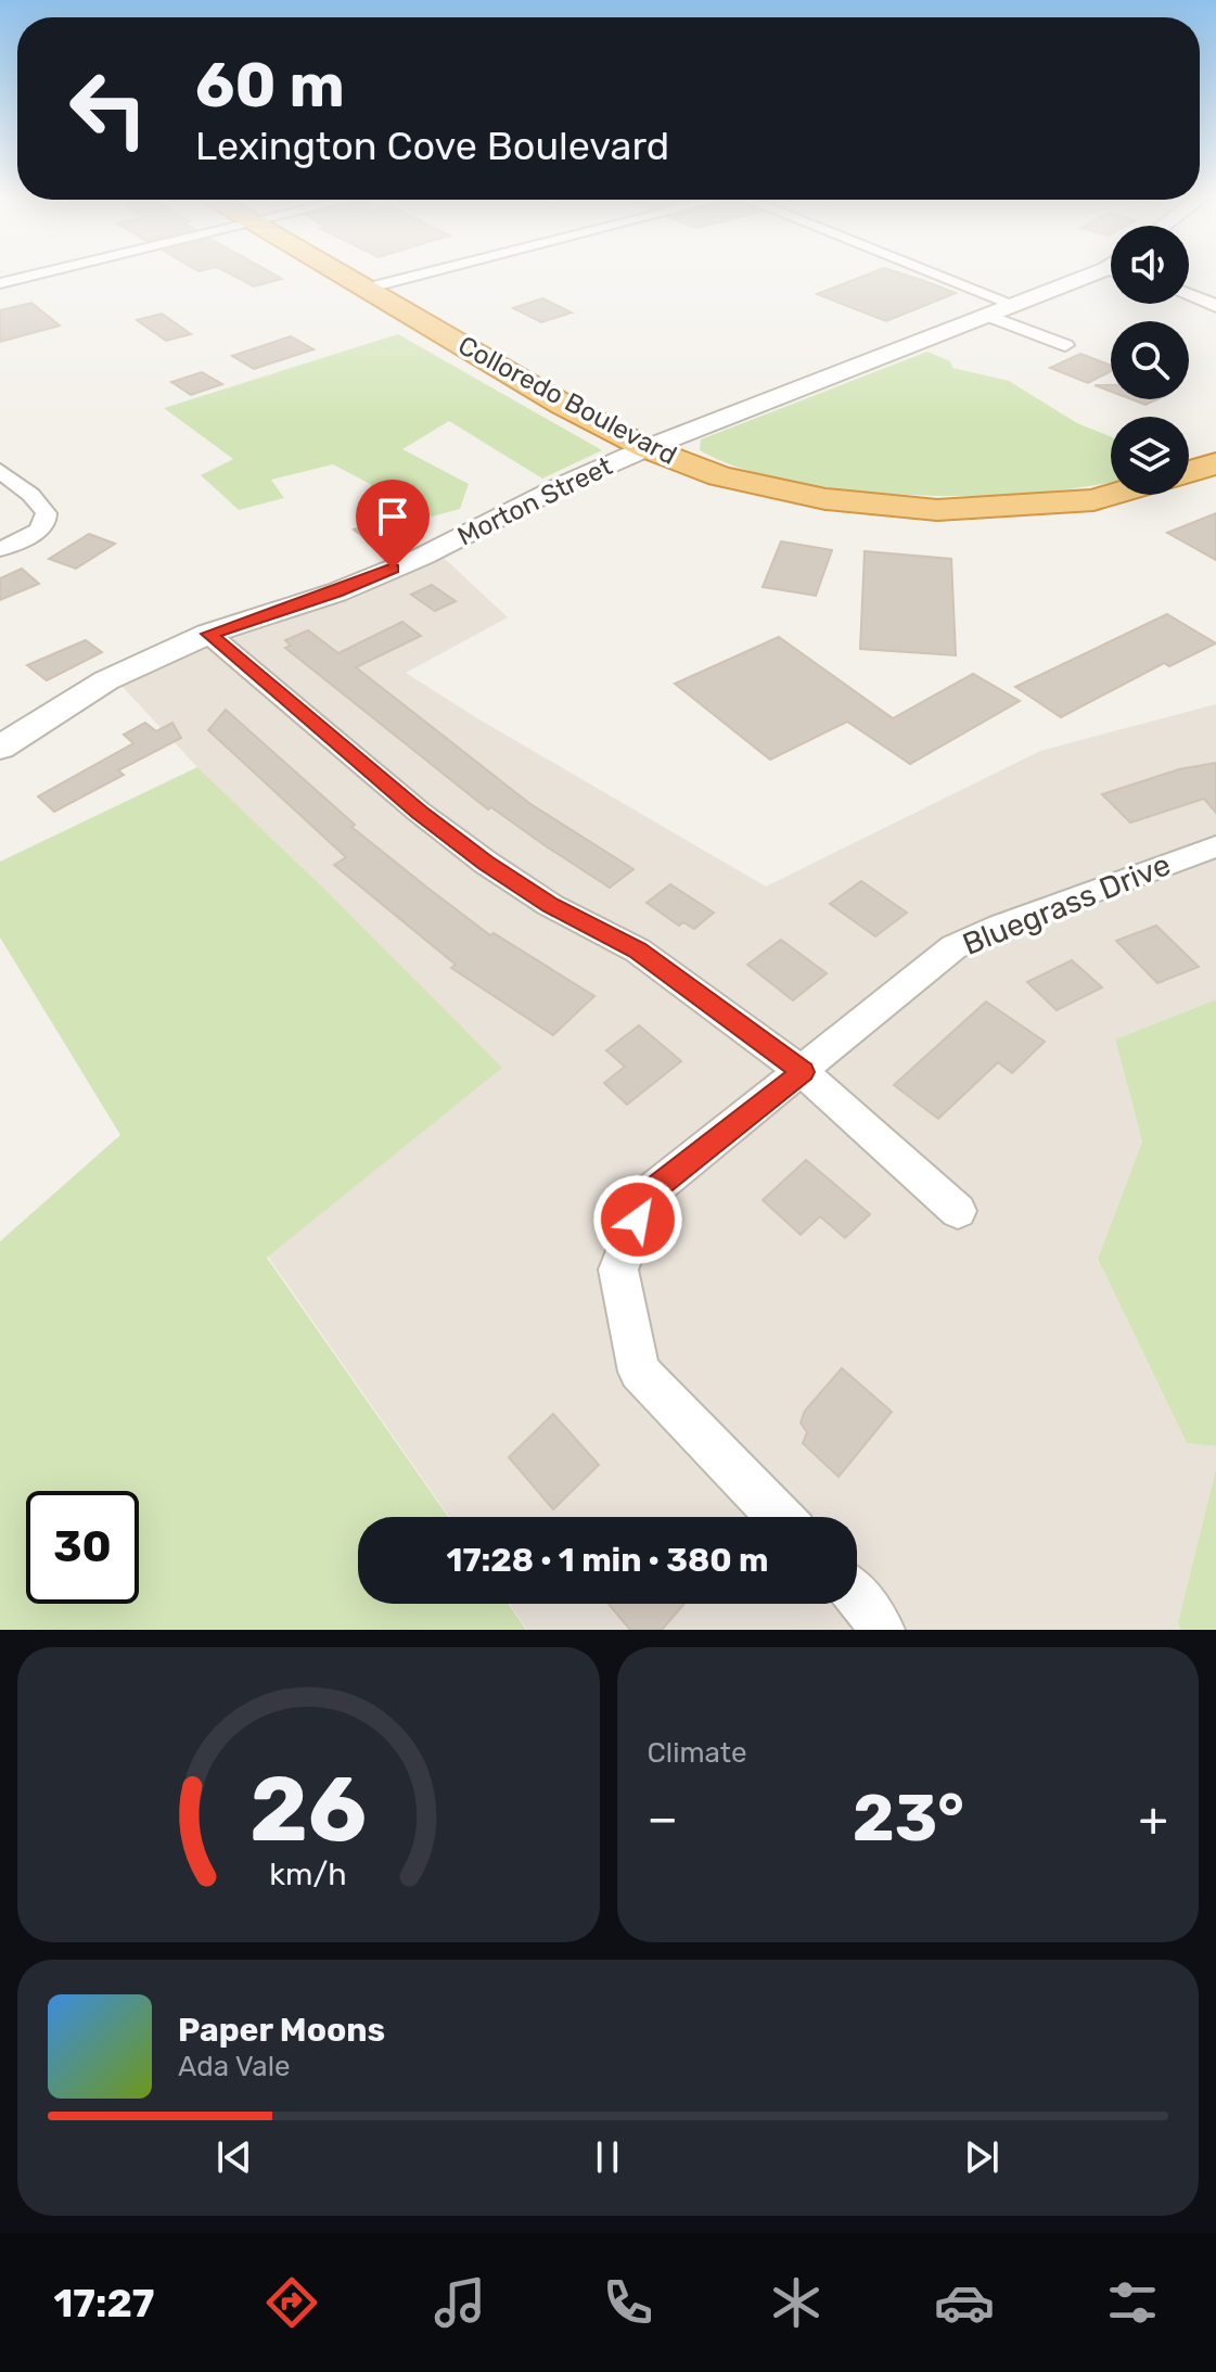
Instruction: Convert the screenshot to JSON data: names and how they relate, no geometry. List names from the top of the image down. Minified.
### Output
{"streets":{"highway":["Colloredo Boulevard"],"street":["Morton Street","Bluegrass Drive"]},"crossings":[["Colloredo Boulevard","Morton Street"]],"page":{"turn":["60 m","Lexington Cove Boulevard"],"limit":"30","trip":"17:28 · 1 min · 380 m","tile":"Climate","heat":["−","23°","+"],"song":["Paper Moons","Ada Vale"],"tabs":"17:27","gauge":["26","km/h"]}}
